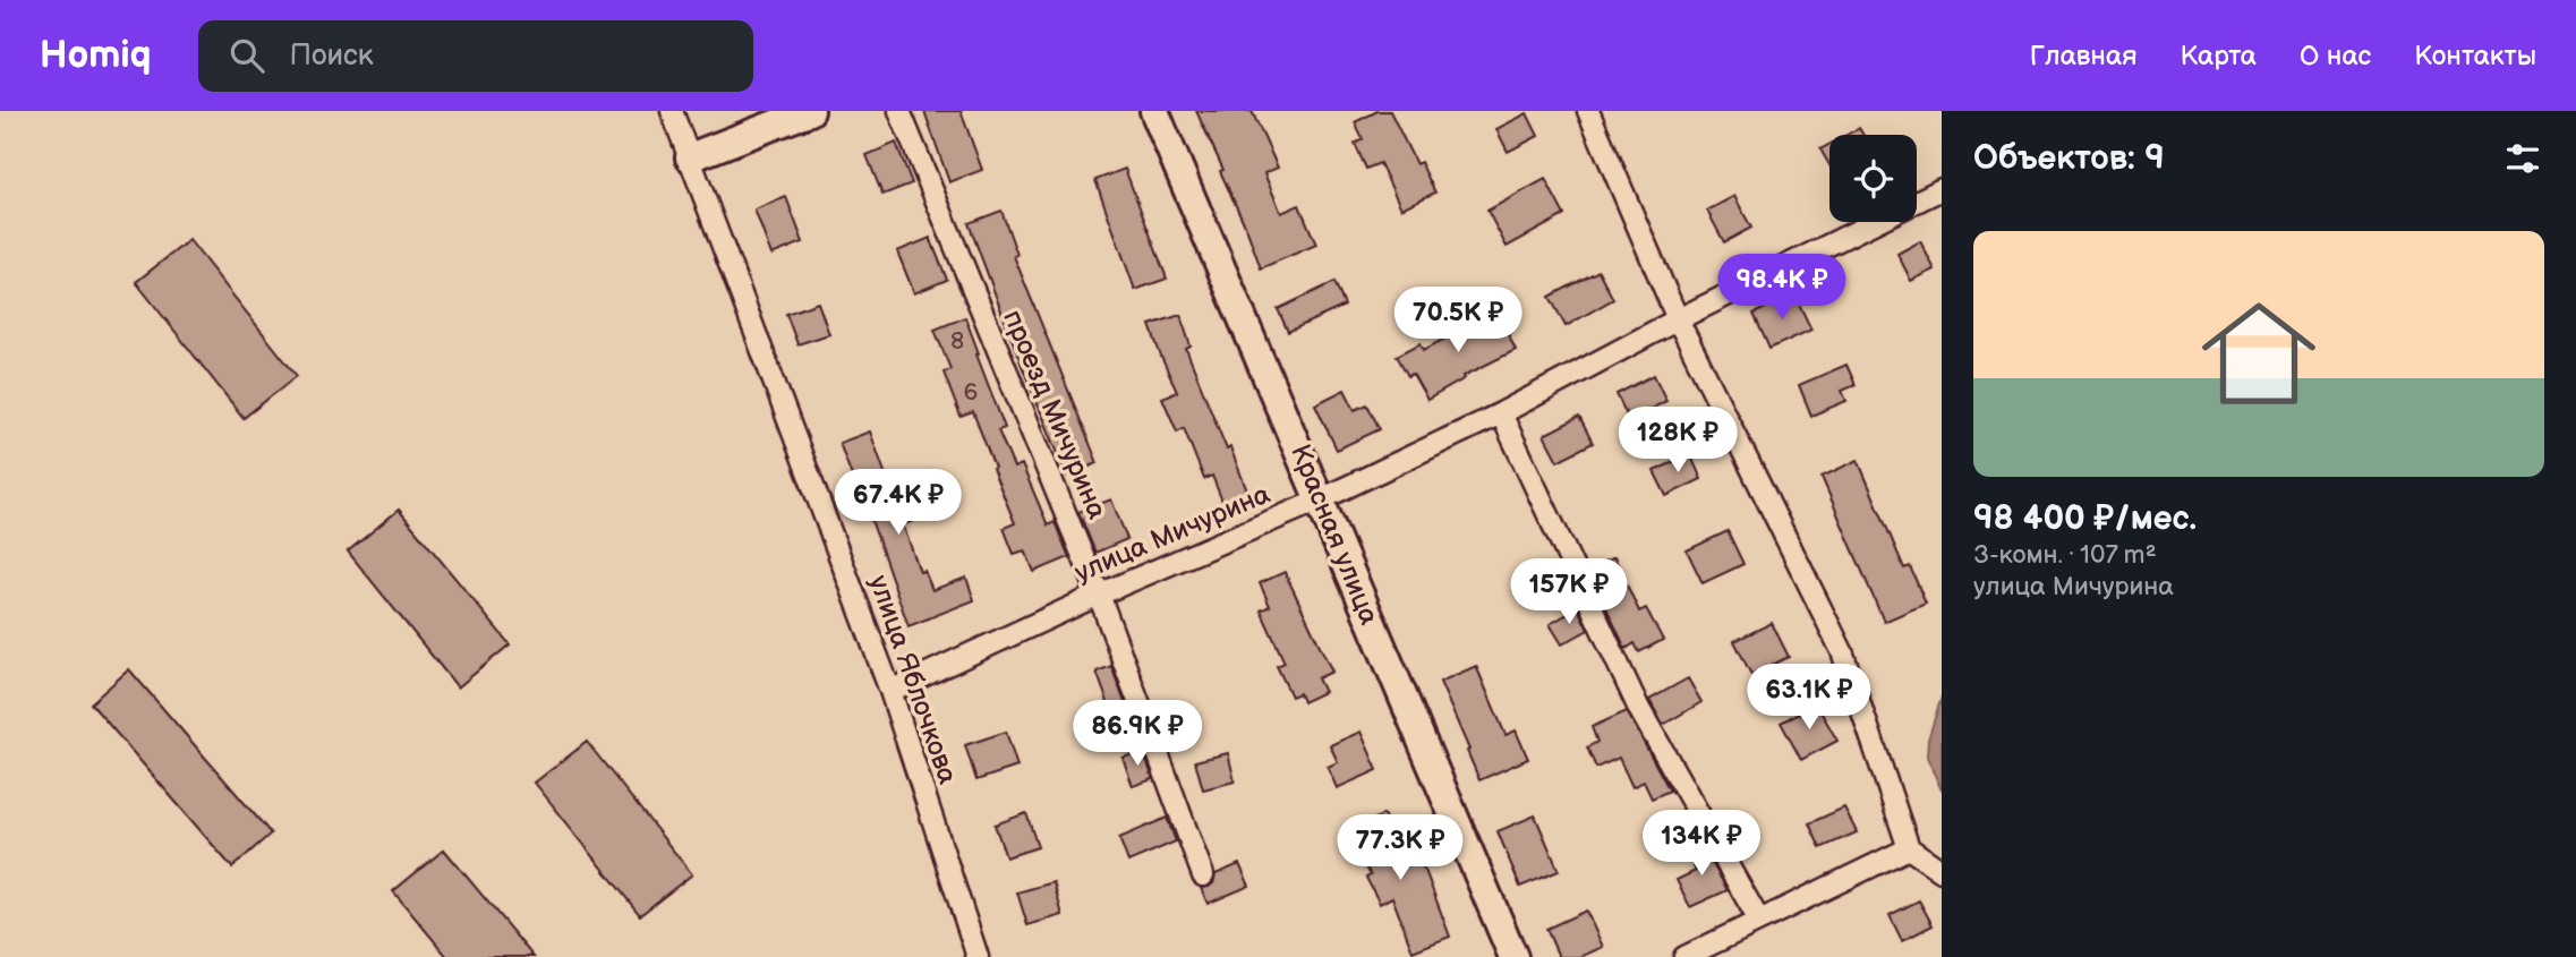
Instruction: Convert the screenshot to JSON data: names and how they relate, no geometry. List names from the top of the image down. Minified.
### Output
{"streets":{"main road":["Красная улица"],"street":["проезд Мичурина","улица Мичурина","улица Яблочкова"]},"crossings":[["проезд Мичурина","улица Мичурина"],["улица Мичурина","Красная улица"],["улица Мичурина","улица Яблочкова"]],"house_numbers":["8","6"],"page":{"header":"Homiq","search":"Поиск","nav":["Главная","Карта","О нас","Контакты"],"heading":"Объектов: 9","list":[{"name":"98 400 ₽/мес.","note":"3-комн. · 107 m² · улица Мичурина"}],"price":["98.4K ₽","70.5K ₽","128K ₽","67.4K ₽","157K ₽","63.1K ₽","86.9K ₽","134K ₽","77.3K ₽"]}}
